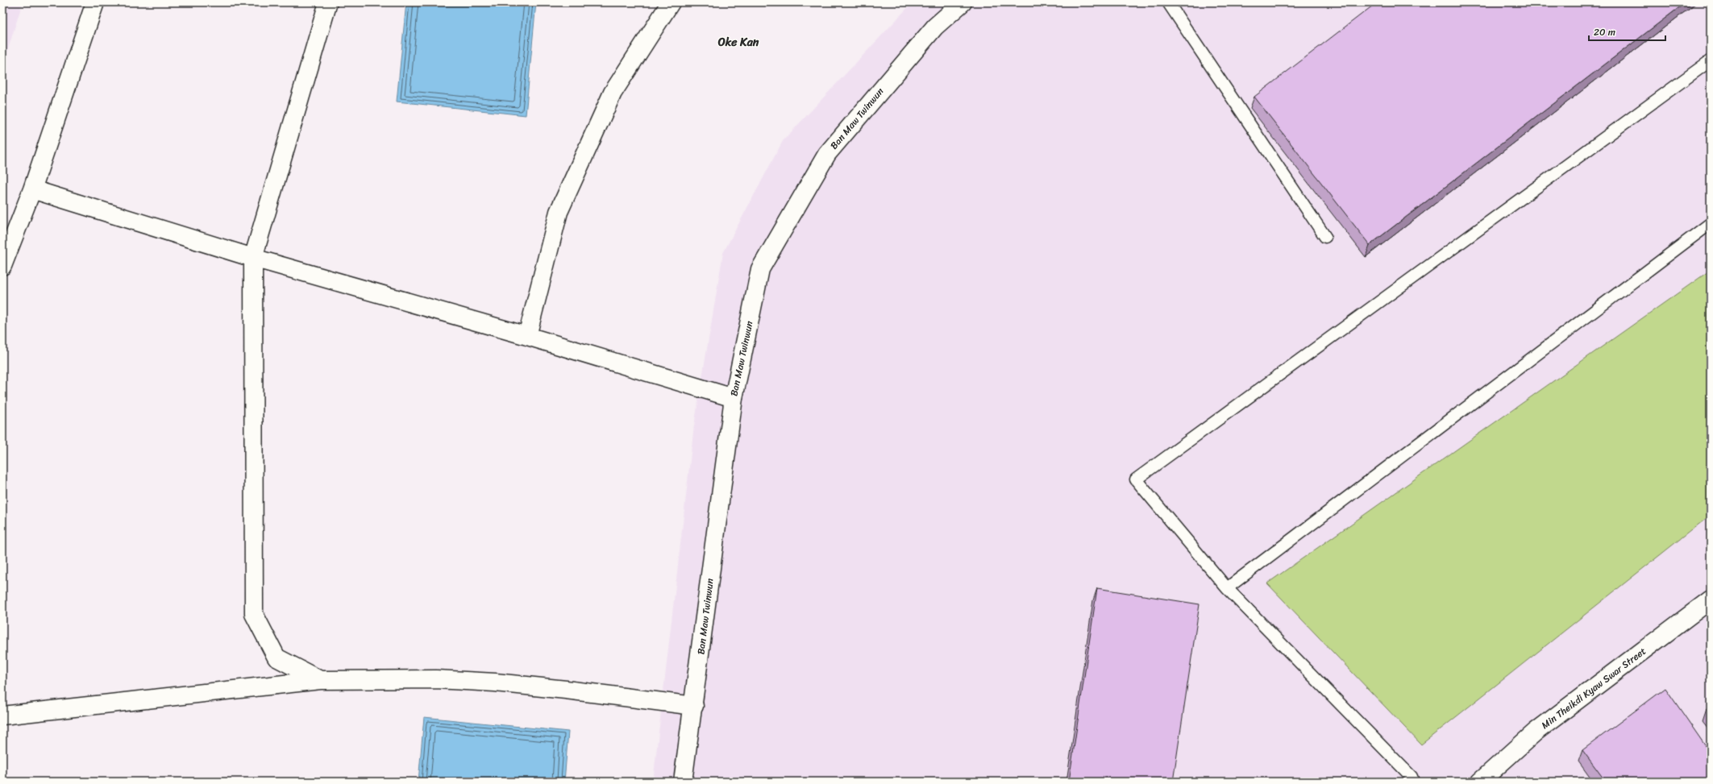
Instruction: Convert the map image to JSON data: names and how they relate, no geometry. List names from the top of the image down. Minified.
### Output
{"streets":{"street":["Ban Maw Twinwun","Min Theikdi Kyaw Swar Street"]},"districts":["Oke Kan"],"scale_bar":"20 m"}
